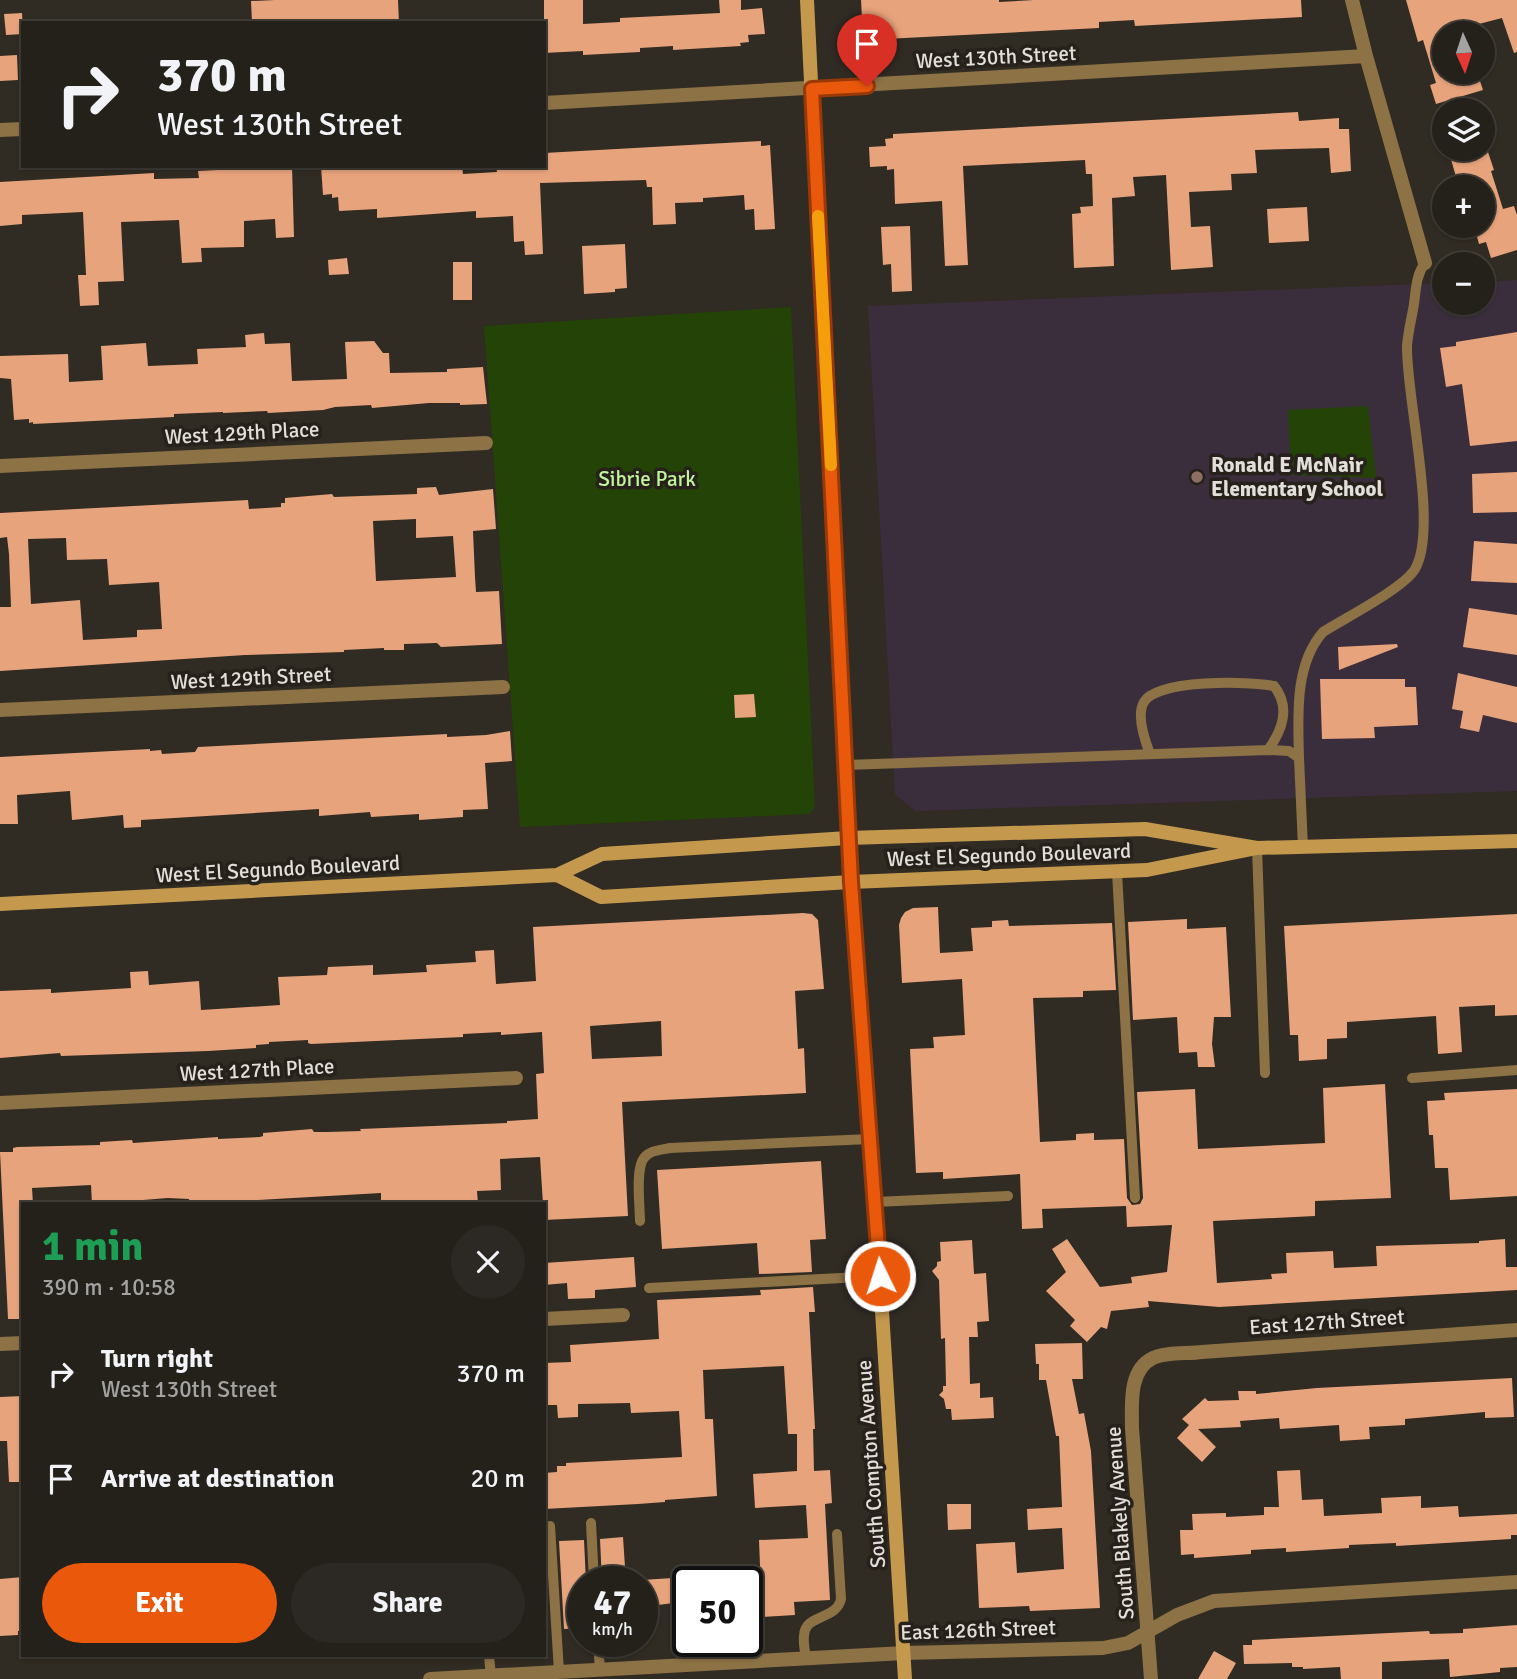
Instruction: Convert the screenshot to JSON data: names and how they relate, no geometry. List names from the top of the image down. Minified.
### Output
{"streets":{"main road":["West El Segundo Boulevard","South Compton Avenue"],"street":["West 130th Street","West 129th Place","West 129th Street","West 127th Place","East 127th Street","South Blakely Avenue","East 126th Street"]},"crossings":[["West 130th Street","South Compton Avenue"],["West El Segundo Boulevard","South Compton Avenue"],["East 127th Street","South Blakely Avenue"],["South Compton Avenue","East 126th Street"],["South Blakely Avenue","East 126th Street"]],"parks":["Sibrie Park"],"places":["Ronald E McNair Elementary School"],"north":"bottom","page":{"map_buttons":["+","−"],"turn":["370 m","West 130th Street"],"heading":["1 min","390 m · 10:58"],"list":[{"name":"Turn right","note":"West 130th Street","value":"370 m"},{"name":"Arrive at destination","value":"20 m"}],"buttons":["Exit","Share"],"speed":"47 km/h","limit":"50"}}
